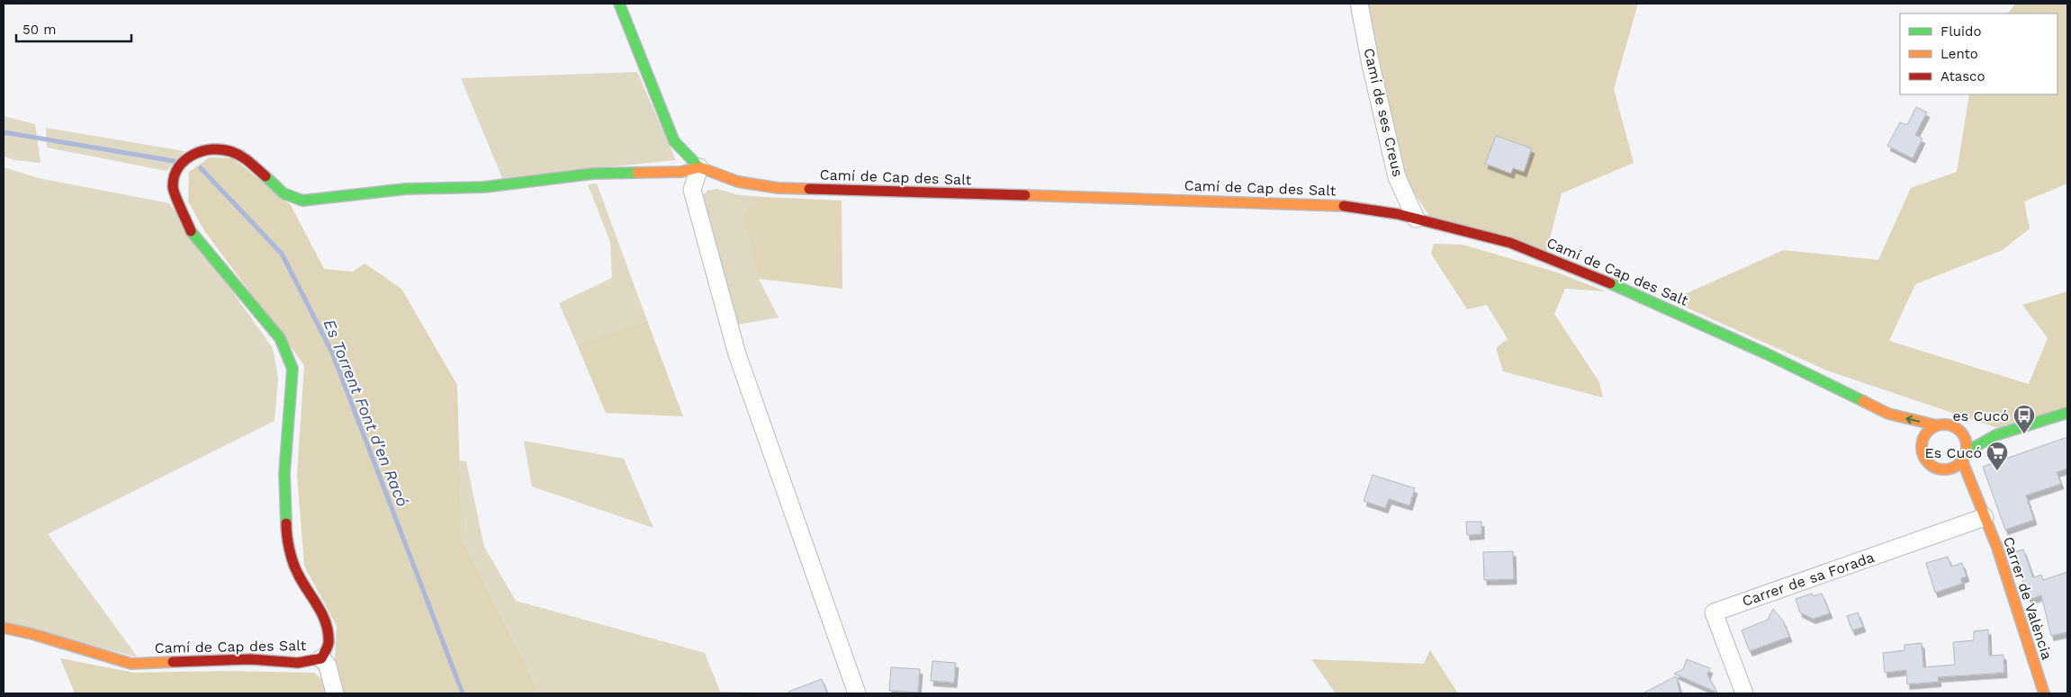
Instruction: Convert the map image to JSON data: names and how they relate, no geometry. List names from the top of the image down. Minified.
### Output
{"streets":{"street":["Camí de ses Creus","Camí de Cap des Salt","Carrer de sa Forada","Carrer de València"]},"crossings":[["Camí de ses Creus","Camí de Cap des Salt"],["Camí de Cap des Salt","Carrer de València"],["Carrer de sa Forada","Carrer de València"]],"water":["Es Torrent Font d'en Racó"],"places":{"bus stop":["es Cucó"],"supermarket":["Es Cucó"]},"legend":["Fluido","Lento","Atasco"],"scale_bar":"50 m"}
